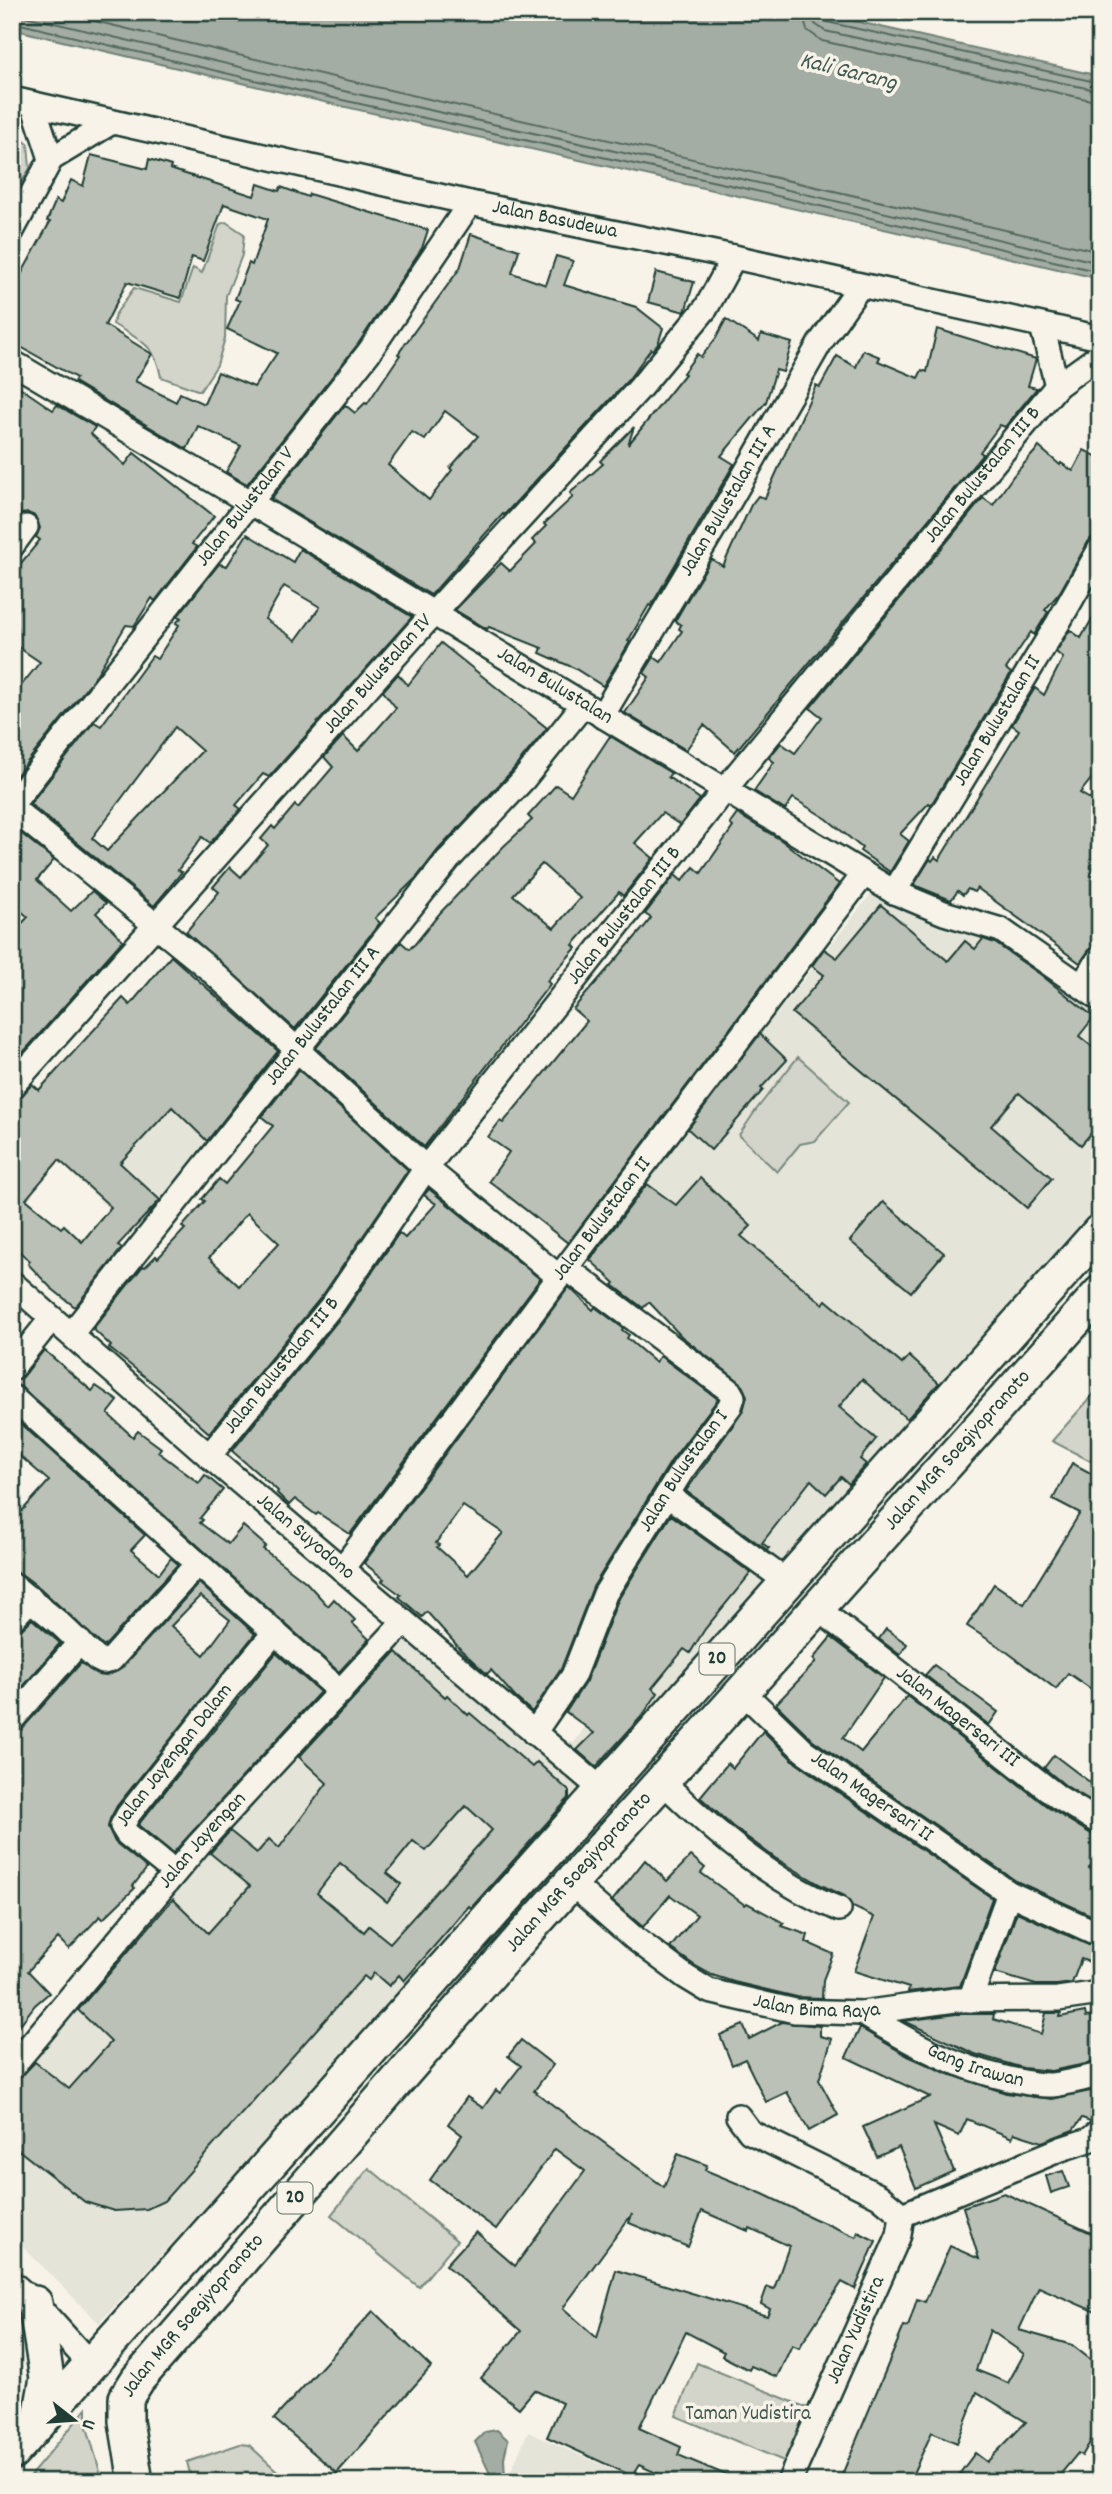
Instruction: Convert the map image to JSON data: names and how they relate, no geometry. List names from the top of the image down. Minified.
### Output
{"streets":{"highway":["Jalan MGR Soegiyopranoto","20"],"street":["Jalan Basudewa","Jalan Bulustalan III B","Jalan Bulustalan III A","Jalan Bulustalan V","Jalan Bulustalan IV","Jalan Bulustalan","Jalan Bulustalan II","Jalan Bulustalan I","Jalan Suyodono","Jalan Magersari III","Jalan Jayengan Dalam","Jalan Magersari II","Jalan Jayengan","Jalan Bima Raya","Gang Irawan","Jalan Yudistira"]},"crossings":[["Jalan Basudewa","Jalan Bulustalan III B"],["Jalan Basudewa","Jalan Bulustalan III A"],["Jalan Basudewa","Jalan Bulustalan V"],["Jalan Basudewa","Jalan Bulustalan IV"],["Jalan Bulustalan III B","Jalan Bulustalan"],["Jalan Bulustalan III B","Jalan Suyodono"],["Jalan Bulustalan III A","Jalan Bulustalan"],["Jalan Bulustalan III A","Jalan Suyodono"],["Jalan Bulustalan V","Jalan Bulustalan"],["Jalan Bulustalan IV","Jalan Bulustalan"],["Jalan Bulustalan","Jalan Bulustalan II"],["Jalan Bulustalan II","Jalan Bulustalan I"],["Jalan Bulustalan II","Jalan Suyodono"],["Jalan MGR Soegiyopranoto","Jalan Suyodono"],["Jalan MGR Soegiyopranoto","20"],["Jalan MGR Soegiyopranoto","Jalan Magersari III"],["Jalan MGR Soegiyopranoto","Jalan Magersari II"],["Jalan MGR Soegiyopranoto","Jalan Bima Raya"],["Jalan Bulustalan I","Jalan Suyodono"],["Jalan Suyodono","Jalan Jayengan"],["Jalan Jayengan Dalam","Jalan Jayengan"],["Jalan Bima Raya","Gang Irawan"]],"water":["Kali Garang"],"parks":["Taman Yudistira"],"north":"right"}
